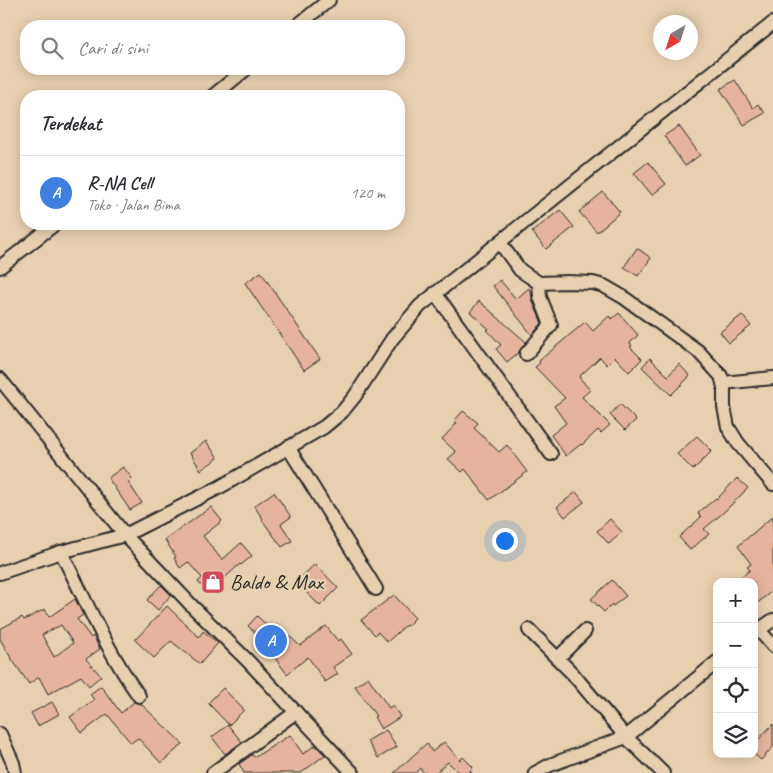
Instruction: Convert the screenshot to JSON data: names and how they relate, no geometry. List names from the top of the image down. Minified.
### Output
{"places":{"shop":["Baldo & Max"]},"north":"bottom left","page":{"search":"Cari di sini","heading":"Terdekat","list":[{"mark":"A","name":"R-NA Cell","note":"Toko · Jalan Bima","value":"120 m"}],"map_buttons":["+","−"],"pins":"A"}}
